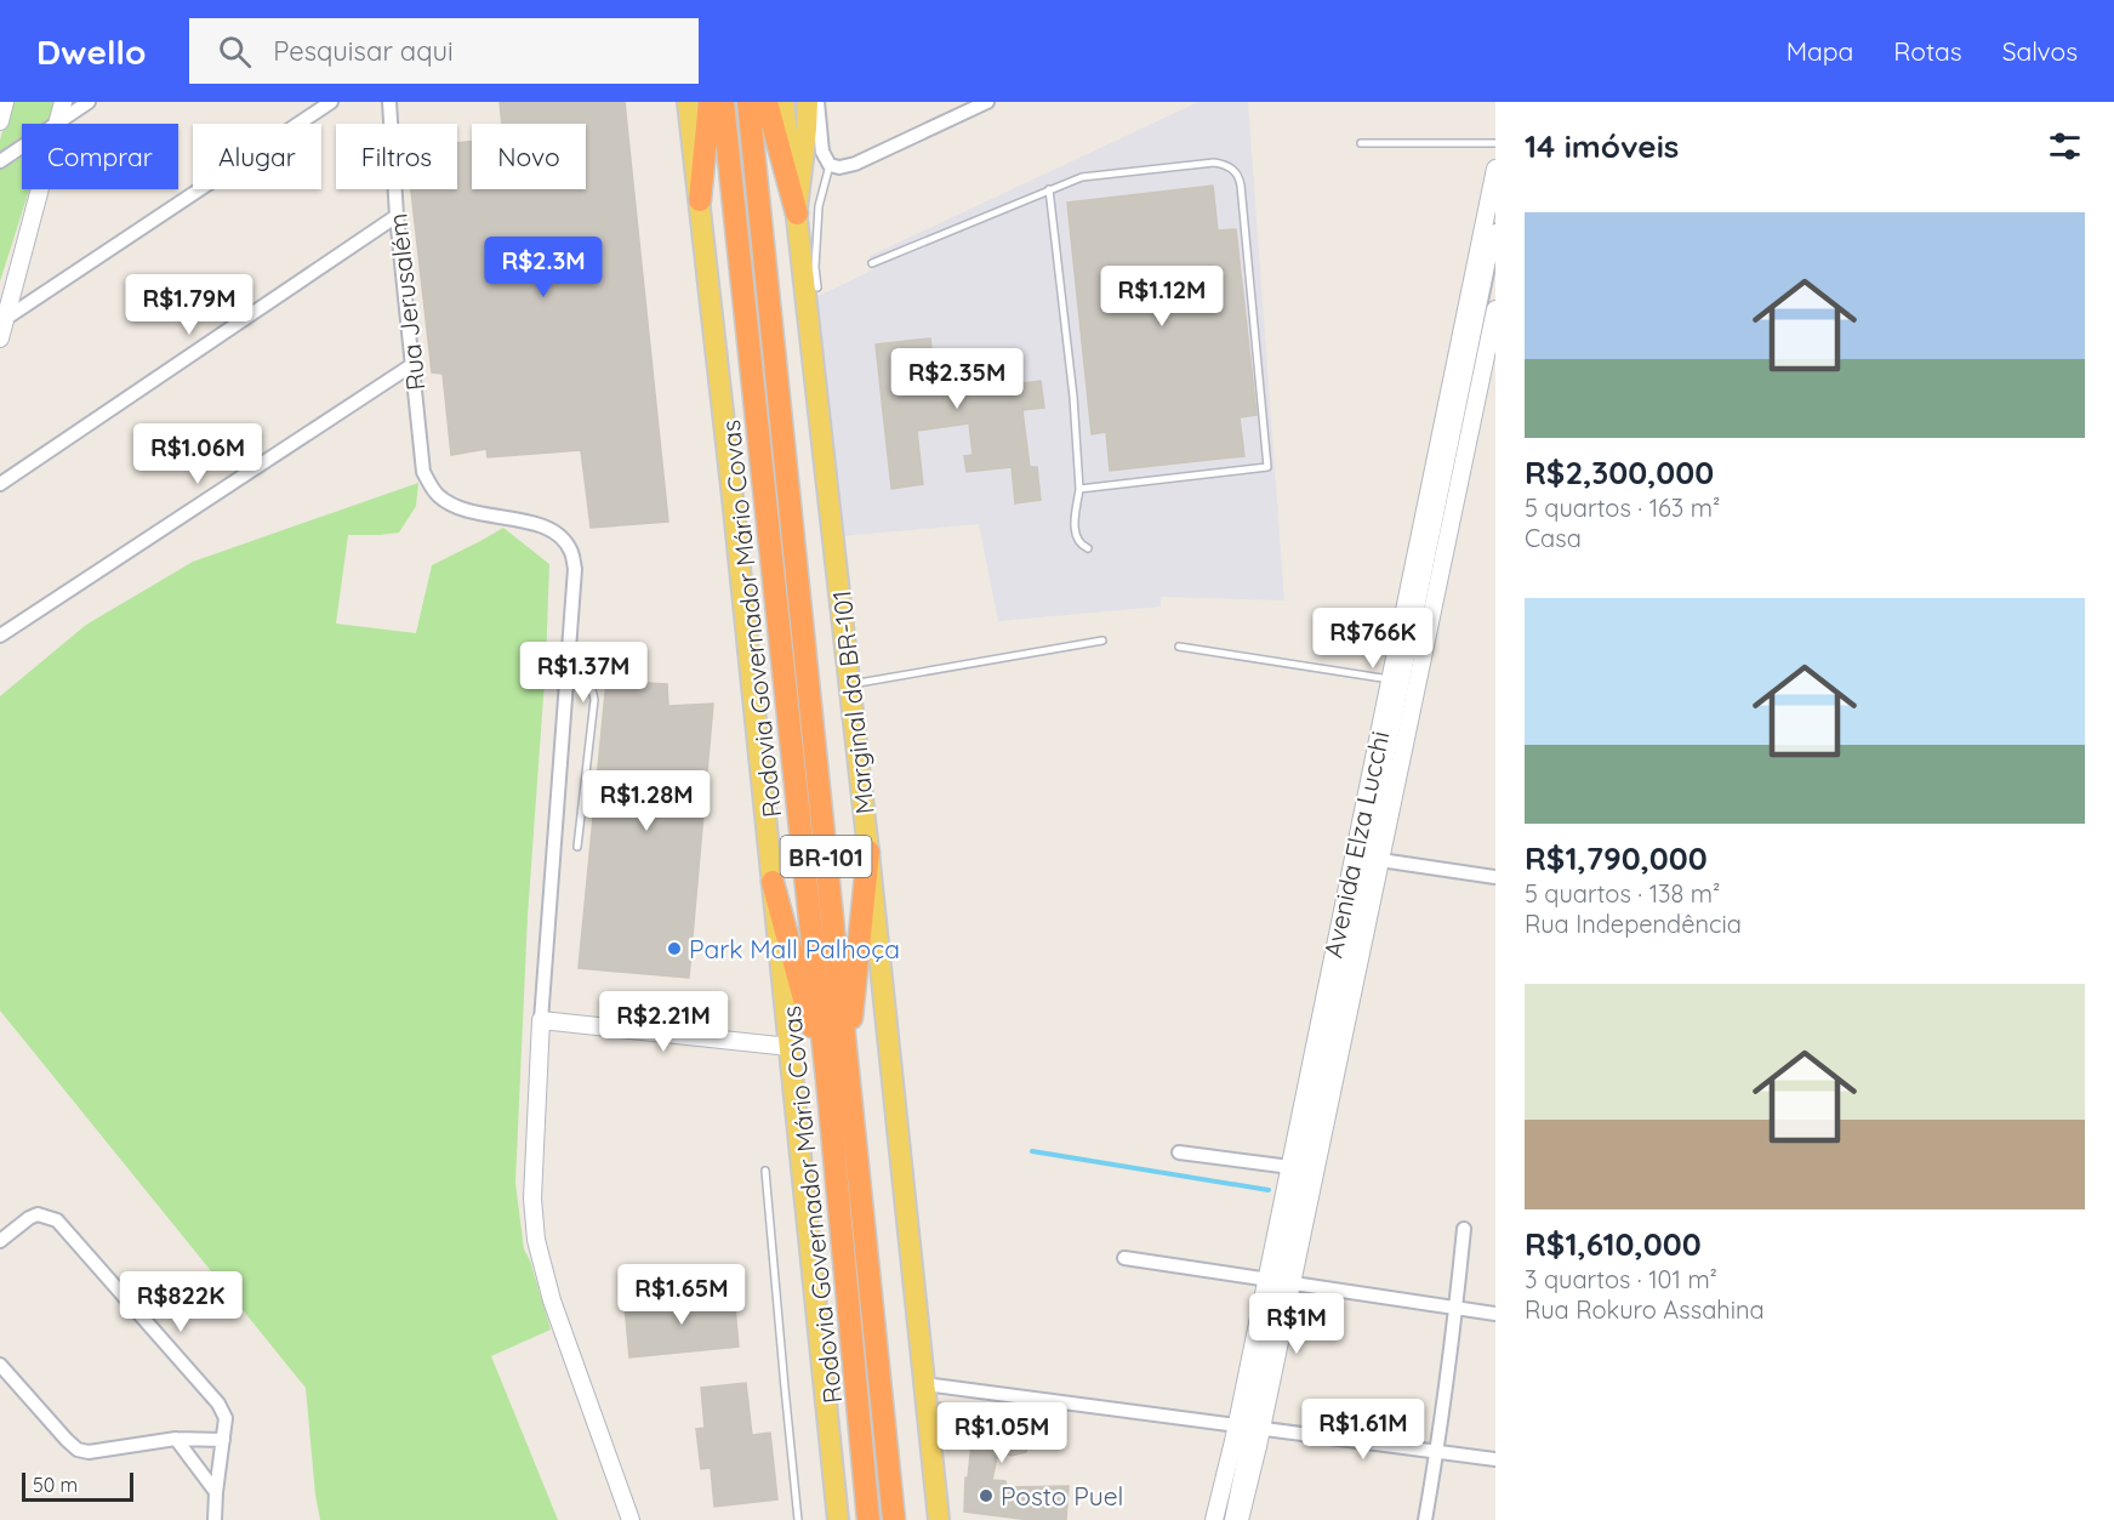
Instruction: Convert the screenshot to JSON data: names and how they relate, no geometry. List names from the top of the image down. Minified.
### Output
{"streets":{"highway":["Rodovia Governador Mário Covas","BR-101"],"main road":["Marginal da BR-101","Avenida Elza Lucchi"],"street":["Rua Jerusalém"]},"places":["Park Mall Palhoça","Posto Puel"],"scale_bar":"50 m","page":{"header":"Dwello","search":"Pesquisar aqui","nav":["Mapa","Rotas","Salvos"],"heading":"14 imóveis","chip":["Comprar","Alugar","Filtros","Novo"],"list":[{"name":"R$2,300,000","note":"5 quartos · 163 m² · Casa"},{"name":"R$1,790,000","note":"5 quartos · 138 m² · Rua Independência"},{"name":"R$1,610,000","note":"3 quartos · 101 m² · Rua Rokuro Assahina"}],"price":["R$2.3M","R$1.12M","R$1.79M","R$2.35M","R$1.06M","R$766K","R$1.37M","R$1.28M","R$2.21M","R$1.65M","R$822K","R$1M","R$1.61M","R$1.05M"],"scale":"50 m"}}
